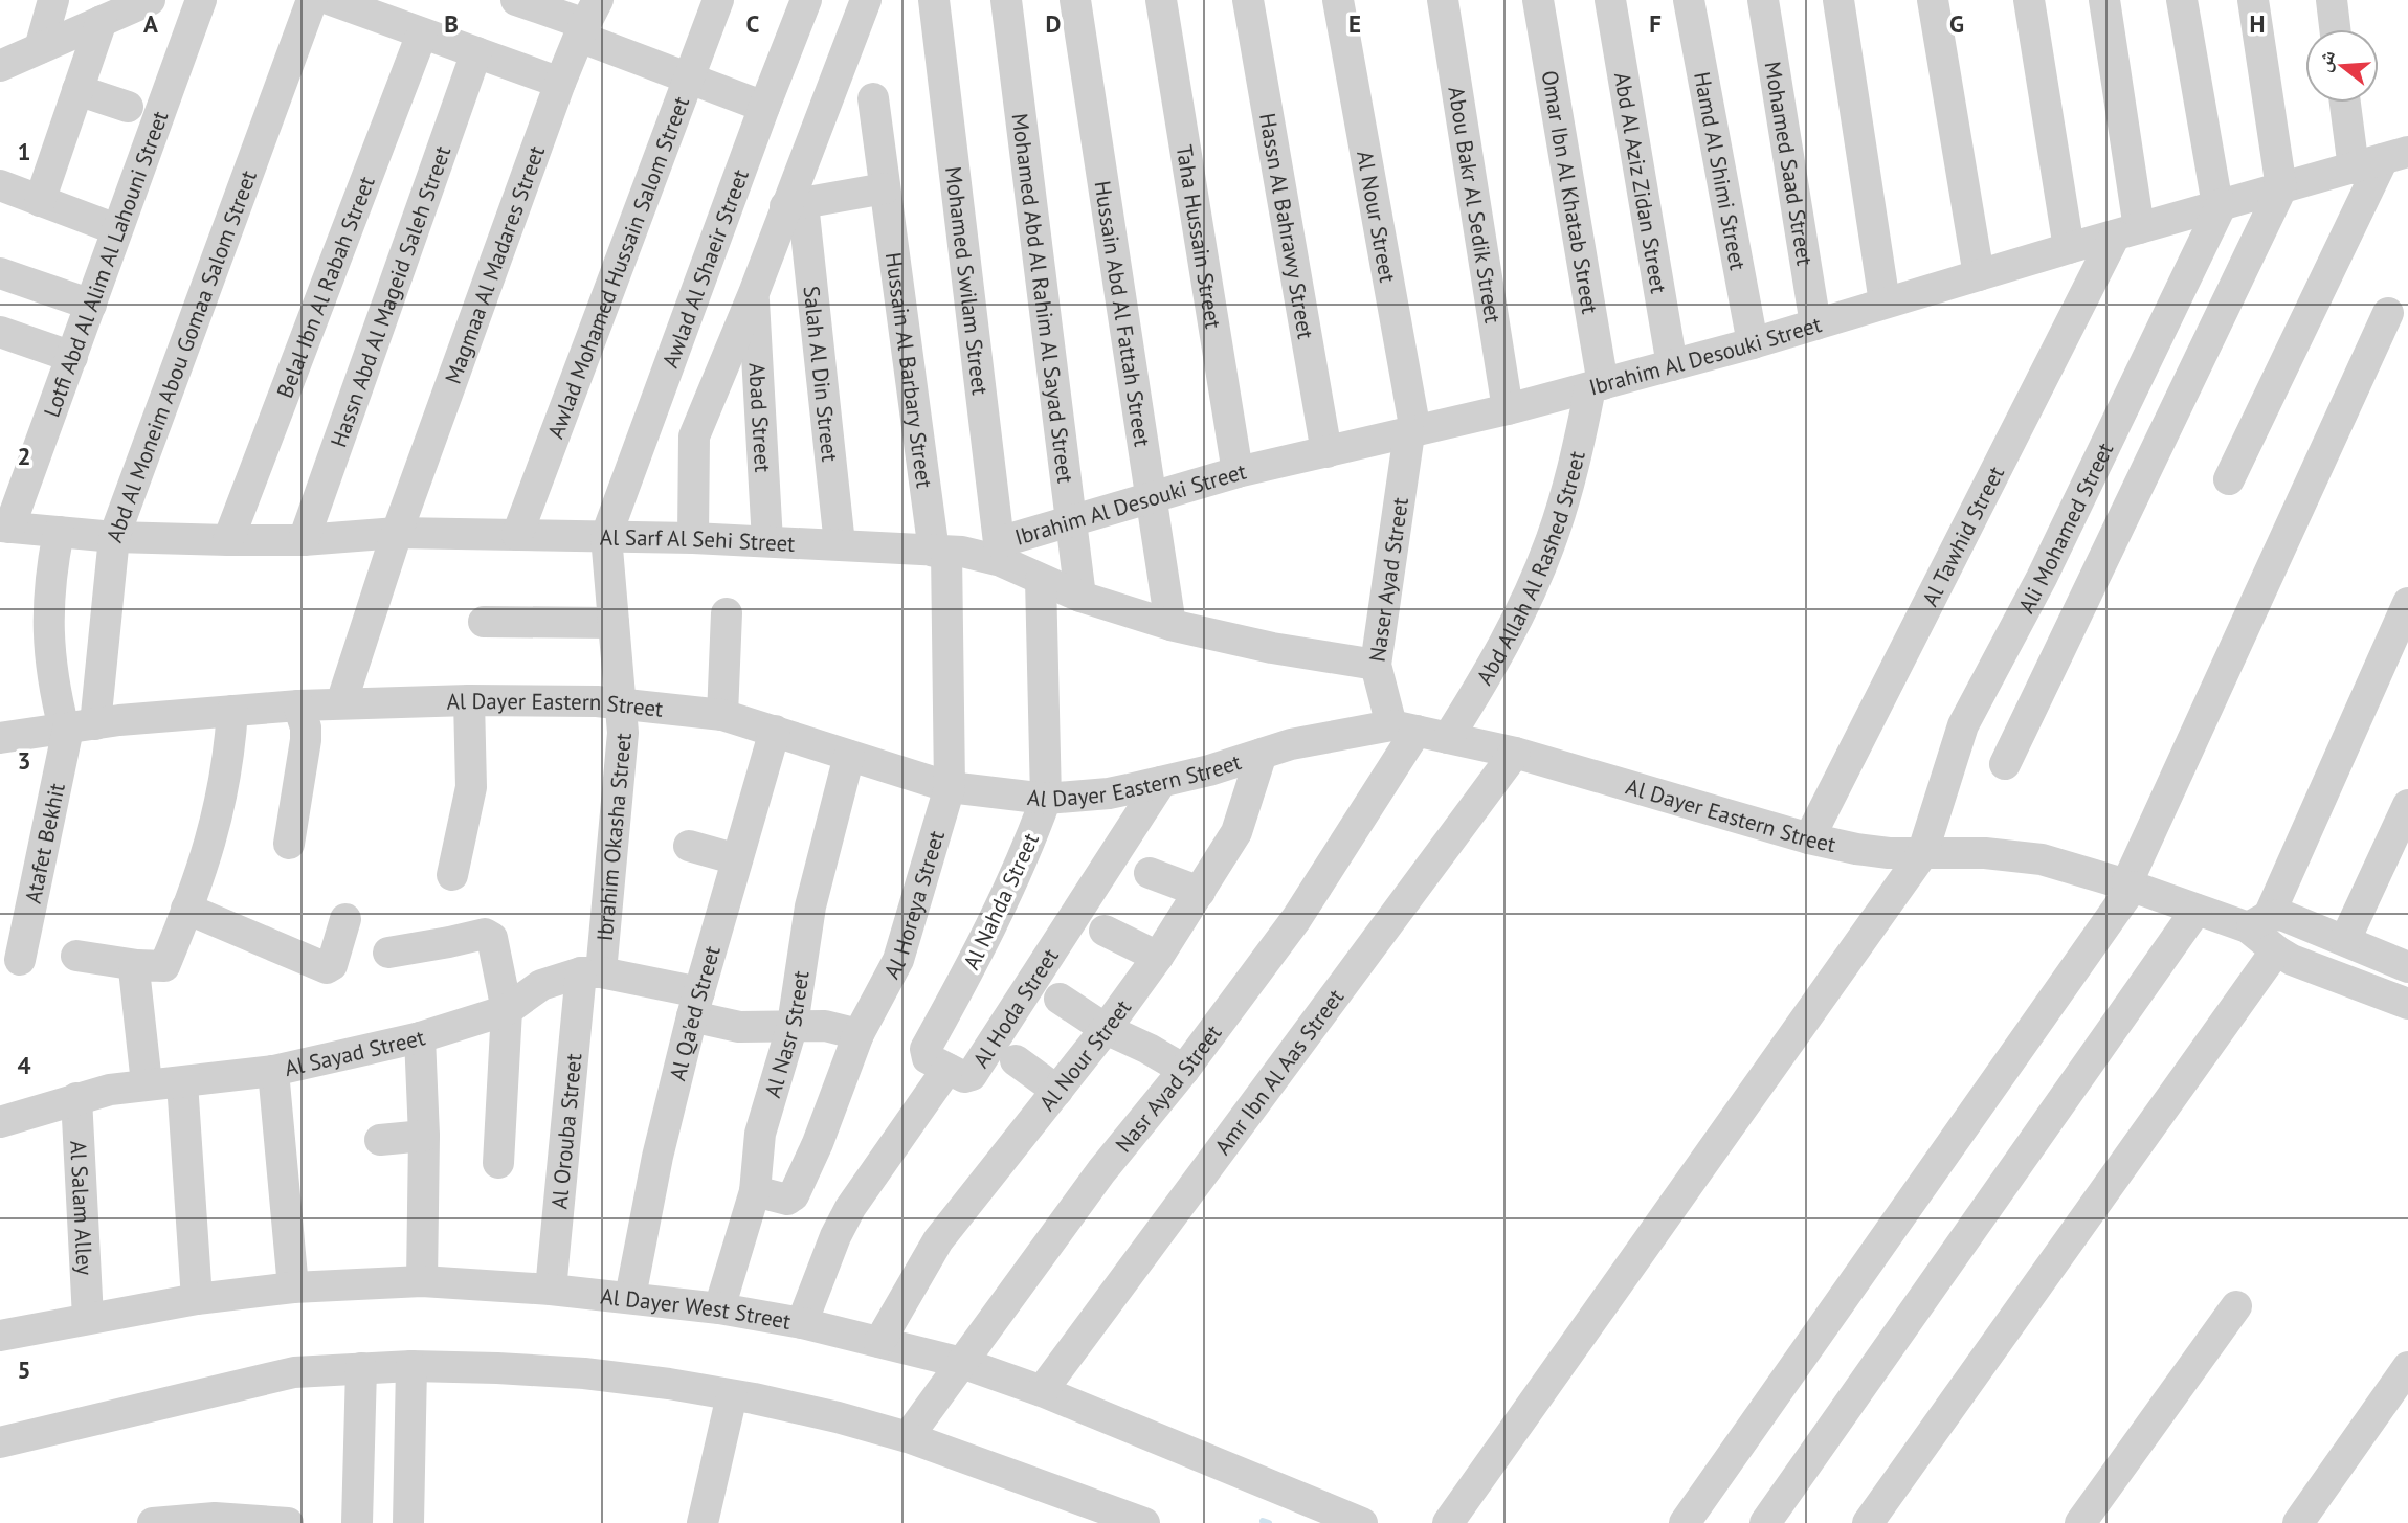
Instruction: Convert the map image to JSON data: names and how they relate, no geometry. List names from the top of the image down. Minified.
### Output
{"streets":{"street":["Mohamed Saad Street","Hamd Al Shimi Street","Abd Al Aziz Zidan Street","Omar Ibn Al Khatab Street","Abou Bakr Al Sedik Street","Al Nour Street","Hassn Al Bahrawy Street","Taha Hussain Street","Lotfi Abd Al Alim Al Lahouni Street","Magmaa Al Madares Street","Awlad Mohamed Hussain Salom Street","Awlad Al Shaeir Street","Mohamed Swilam Street","Belal Ibn Al Rabah Street","Hassn Abd Al Mageid Saleh Street","Mohamed Abd Al Rahim Al Sayad Street","Hussain Abd Al Fattah Street","Ibrahim Al Desouki Street","Abd Al Moneim Abou Gomaa Salom Street","Hussain Al Barbary Street","Salah Al Din Street","Abad Street","Ali Mohamed Street","Al Tawhid Street","Al Sarf Al Sehi Street","Abd Allah Al Rashed Street","Naser Ayad Street","Al Dayer Eastern Street","Ibrahim Okasha Street","Atafet Bekhit","Al Nahda Street","Al Horeya Street","Al Hoda Street","Al Qa'ed Street","Al Nasr Street","Al Sayad Street","Amr Ibn Al Aas Street","Nasr Ayad Street","Al Orouba Street","Al Salam Alley","Al Dayer West Street"]},"crossings":[["Mohamed Saad Street","Ibrahim Al Desouki Street"],["Hamd Al Shimi Street","Ibrahim Al Desouki Street"],["Abd Al Aziz Zidan Street","Ibrahim Al Desouki Street"],["Omar Ibn Al Khatab Street","Ibrahim Al Desouki Street"],["Omar Ibn Al Khatab Street","Abd Allah Al Rashed Street"],["Abou Bakr Al Sedik Street","Ibrahim Al Desouki Street"],["Al Nour Street","Ibrahim Al Desouki Street"],["Al Nour Street","Naser Ayad Street"],["Al Nour Street","Al Dayer Eastern Street"],["Al Nour Street","Al Dayer West Street"],["Hassn Al Bahrawy Street","Ibrahim Al Desouki Street"],["Taha Hussain Street","Ibrahim Al Desouki Street"],["Lotfi Abd Al Alim Al Lahouni Street","Al Sarf Al Sehi Street"],["Magmaa Al Madares Street","Al Sarf Al Sehi Street"],["Magmaa Al Madares Street","Al Dayer Eastern Street"],["Awlad Mohamed Hussain Salom Street","Al Sarf Al Sehi Street"],["Awlad Al Shaeir Street","Al Sarf Al Sehi Street"],["Awlad Al Shaeir Street","Ibrahim Okasha Street"],["Mohamed Swilam Street","Ibrahim Al Desouki Street"],["Mohamed Swilam Street","Al Sarf Al Sehi Street"],["Belal Ibn Al Rabah Street","Al Sarf Al Sehi Street"],["Hassn Abd Al Mageid Saleh Street","Al Sarf Al Sehi Street"],["Mohamed Abd Al Rahim Al Sayad Street","Ibrahim Al Desouki Street"],["Mohamed Abd Al Rahim Al Sayad Street","Al Sarf Al Sehi Street"],["Hussain Abd Al Fattah Street","Ibrahim Al Desouki Street"],["Hussain Abd Al Fattah Street","Al Sarf Al Sehi Street"],["Ibrahim Al Desouki Street","Ali Mohamed Street"],["Ibrahim Al Desouki Street","Al Tawhid Street"],["Ibrahim Al Desouki Street","Al Sarf Al Sehi Street"],["Ibrahim Al Desouki Street","Abd Allah Al Rashed Street"],["Ibrahim Al Desouki Street","Naser Ayad Street"],["Abd Al Moneim Abou Gomaa Salom Street","Al Sarf Al Sehi Street"],["Abd Al Moneim Abou Gomaa Salom Street","Al Dayer Eastern Street"],["Abd Al Moneim Abou Gomaa Salom Street","Atafet Bekhit"],["Hussain Al Barbary Street","Al Sarf Al Sehi Street"],["Hussain Al Barbary Street","Al Horeya Street"],["Salah Al Din Street","Al Sarf Al Sehi Street"],["Abad Street","Al Sarf Al Sehi Street"],["Ali Mohamed Street","Al Dayer Eastern Street"],["Al Tawhid Street","Al Dayer Eastern Street"],["Al Sarf Al Sehi Street","Naser Ayad Street"],["Al Sarf Al Sehi Street","Ibrahim Okasha Street"],["Al Sarf Al Sehi Street","Al Nahda Street"],["Al Sarf Al Sehi Street","Al Horeya Street"],["Abd Allah Al Rashed Street","Al Dayer Eastern Street"],["Naser Ayad Street","Al Dayer Eastern Street"],["Naser Ayad Street","Nasr Ayad Street"],["Al Dayer Eastern Street","Ibrahim Okasha Street"],["Al Dayer Eastern Street","Atafet Bekhit"],["Al Dayer Eastern Street","Al Nahda Street"],["Al Dayer Eastern Street","Al Horeya Street"],["Al Dayer Eastern Street","Al Hoda Street"],["Al Dayer Eastern Street","Al Qa'ed Street"],["Al Dayer Eastern Street","Al Nasr Street"],["Al Dayer Eastern Street","Amr Ibn Al Aas Street"],["Al Dayer Eastern Street","Nasr Ayad Street"],["Ibrahim Okasha Street","Al Sayad Street"],["Ibrahim Okasha Street","Al Orouba Street"],["Al Nahda Street","Al Hoda Street"],["Al Horeya Street","Al Nasr Street"],["Al Horeya Street","Al Sayad Street"],["Al Hoda Street","Al Dayer West Street"],["Al Qa'ed Street","Al Sayad Street"],["Al Qa'ed Street","Al Dayer West Street"],["Al Nasr Street","Al Sayad Street"],["Al Nasr Street","Al Dayer West Street"],["Al Sayad Street","Al Orouba Street"],["Al Sayad Street","Al Salam Alley"],["Amr Ibn Al Aas Street","Al Dayer West Street"],["Nasr Ayad Street","Al Dayer West Street"],["Al Orouba Street","Al Dayer West Street"],["Al Salam Alley","Al Dayer West Street"]],"north":"left","grid":{"columns":["A","B","C","D","E","F","G","H"],"rows":["1","2","3","4","5"]}}
